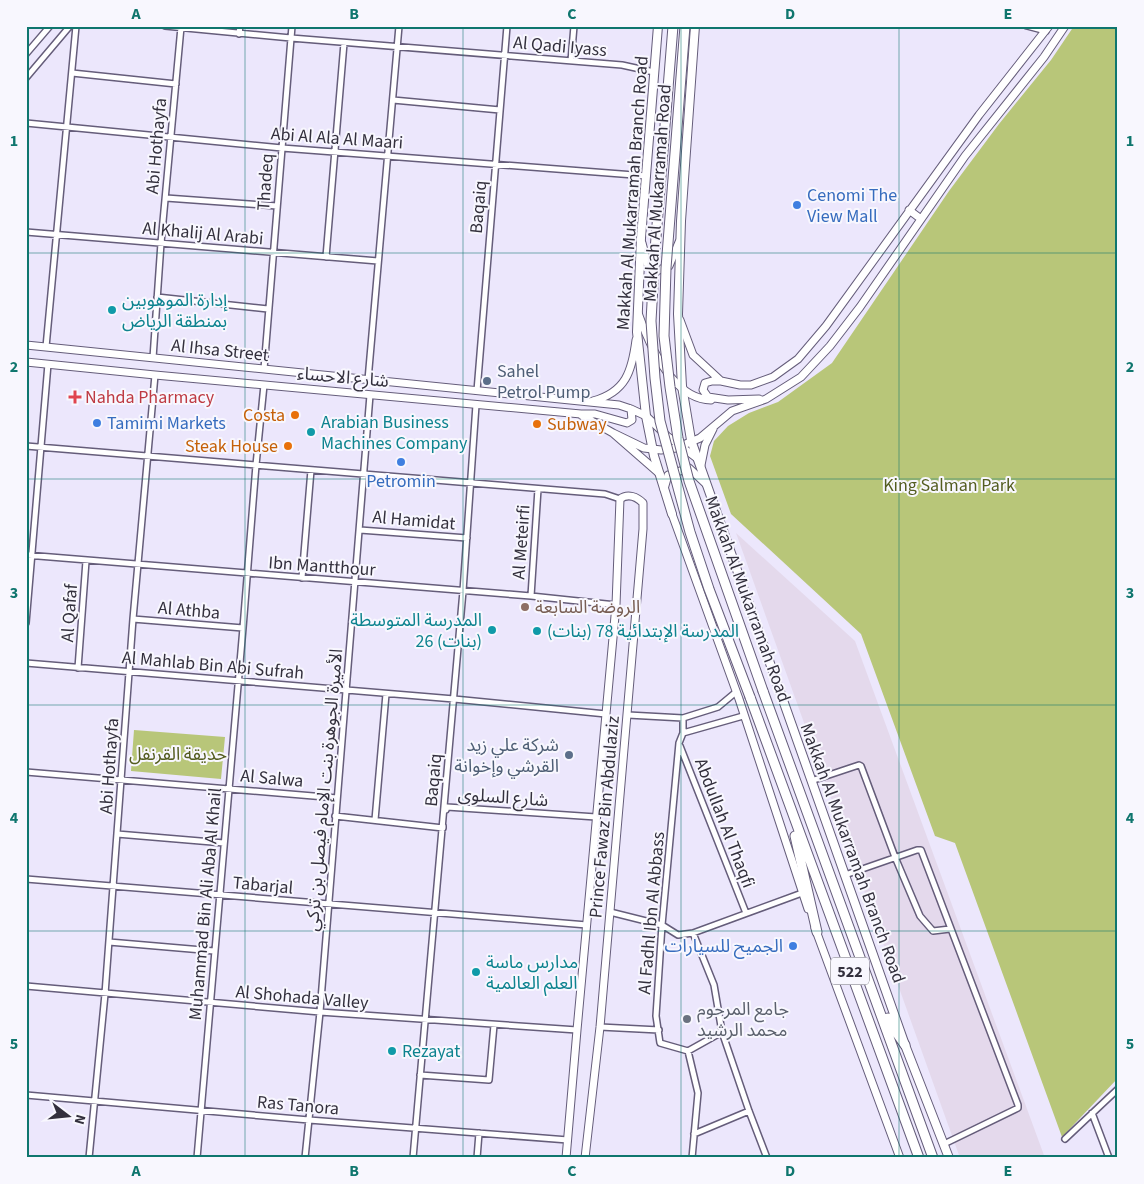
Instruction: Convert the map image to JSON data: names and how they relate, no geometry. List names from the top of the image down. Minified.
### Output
{"streets":{"highway":["Makkah Al Mukarramah Road","522"],"main road":["Makkah Al Mukarramah Branch Road","Al Ihsa Street","شارع الاحساء","Prince Fawaz Bin Abdulaziz"],"street":["Al Qadi Iyass","Abi Al Ala Al Maari","Abi Hothayfa","Thadeq","Baqaiq","Al Khalij Al Arabi","Al Hamidat","Al Meteirfi","Ibn Mantthour","Al Athba","Al Qafaf","Al Mahlab Bin Abi Sufrah","Al Salwa","الأميرة الجوهرة بنت الإمام فيصل بن تركي","شارع السلوى","Abdullah Al Thaqfi","Tabarjal","Muhammad Bin Ali Aba Al Khail","Al Fadhl Ibn Al Abbass","Al Shohada Valley","Ras Tanora"]},"crossings":[["Al Qadi Iyass","Abi Hothayfa"],["Al Qadi Iyass","Thadeq"],["Al Qadi Iyass","Makkah Al Mukarramah Branch Road"],["Al Qadi Iyass","Baqaiq"],["Abi Al Ala Al Maari","Abi Hothayfa"],["Abi Al Ala Al Maari","Thadeq"],["Abi Al Ala Al Maari","Makkah Al Mukarramah Branch Road"],["Abi Al Ala Al Maari","Baqaiq"],["Abi Hothayfa","Al Khalij Al Arabi"],["Abi Hothayfa","Al Ihsa Street"],["Abi Hothayfa","شارع الاحساء"],["Abi Hothayfa","Ibn Mantthour"],["Abi Hothayfa","Al Athba"],["Abi Hothayfa","Al Mahlab Bin Abi Sufrah"],["Abi Hothayfa","Al Salwa"],["Abi Hothayfa","Tabarjal"],["Abi Hothayfa","Al Shohada Valley"],["Abi Hothayfa","Ras Tanora"],["Thadeq","Al Khalij Al Arabi"],["Thadeq","Al Ihsa Street"],["Baqaiq","Al Ihsa Street"],["Baqaiq","شارع الاحساء"],["Baqaiq","Al Hamidat"],["Baqaiq","Ibn Mantthour"],["Baqaiq","Al Mahlab Bin Abi Sufrah"],["Baqaiq","شارع السلوى"],["Baqaiq","Tabarjal"],["Baqaiq","Al Shohada Valley"],["Baqaiq","Ras Tanora"],["Al Ihsa Street","شارع الاحساء"],["شارع الاحساء","الأميرة الجوهرة بنت الإمام فيصل بن تركي"],["شارع الاحساء","Muhammad Bin Ali Aba Al Khail"],["Al Hamidat","الأميرة الجوهرة بنت الإمام فيصل بن تركي"],["Al Meteirfi","Ibn Mantthour"],["Ibn Mantthour","Al Qafaf"],["Ibn Mantthour","الأميرة الجوهرة بنت الإمام فيصل بن تركي"],["Ibn Mantthour","Muhammad Bin Ali Aba Al Khail"],["Al Athba","Muhammad Bin Ali Aba Al Khail"],["Al Qafaf","Al Mahlab Bin Abi Sufrah"],["Al Mahlab Bin Abi Sufrah","الأميرة الجوهرة بنت الإمام فيصل بن تركي"],["Al Mahlab Bin Abi Sufrah","Muhammad Bin Ali Aba Al Khail"],["Al Salwa","الأميرة الجوهرة بنت الإمام فيصل بن تركي"],["Al Salwa","Muhammad Bin Ali Aba Al Khail"],["الأميرة الجوهرة بنت الإمام فيصل بن تركي","Tabarjal"],["الأميرة الجوهرة بنت الإمام فيصل بن تركي","Al Shohada Valley"],["الأميرة الجوهرة بنت الإمام فيصل بن تركي","Ras Tanora"],["Abdullah Al Thaqfi","Al Fadhl Ibn Al Abbass"],["Tabarjal","Muhammad Bin Ali Aba Al Khail"],["Muhammad Bin Ali Aba Al Khail","Al Shohada Valley"],["Muhammad Bin Ali Aba Al Khail","Ras Tanora"]],"parks":["King Salman Park","حديقة القرنفل"],"places":{"other":["Cenomi The View Mall","إدارة الموهوبين بمنطقة الرياض","Sahel Petrol Pump","Costa","Tamimi Markets","Subway","Arabian Business Machines Company","Steak House","Petromin","الروضة السابعة","المدرسة المتوسطة 26 (بنات)","المدرسة الإبتدائية 78 (بنات)","شركة علي زيد القرشي وإخوانة","الجميح للسيارات","مدارس ماسة العلم العالمية","جامع المرحوم محمد الرشيد","Rezayat"],"health":["Nahda Pharmacy"]},"north":"right","grid":{"columns":["A","B","C","D","E"],"rows":["1","2","3","4","5"]}}
